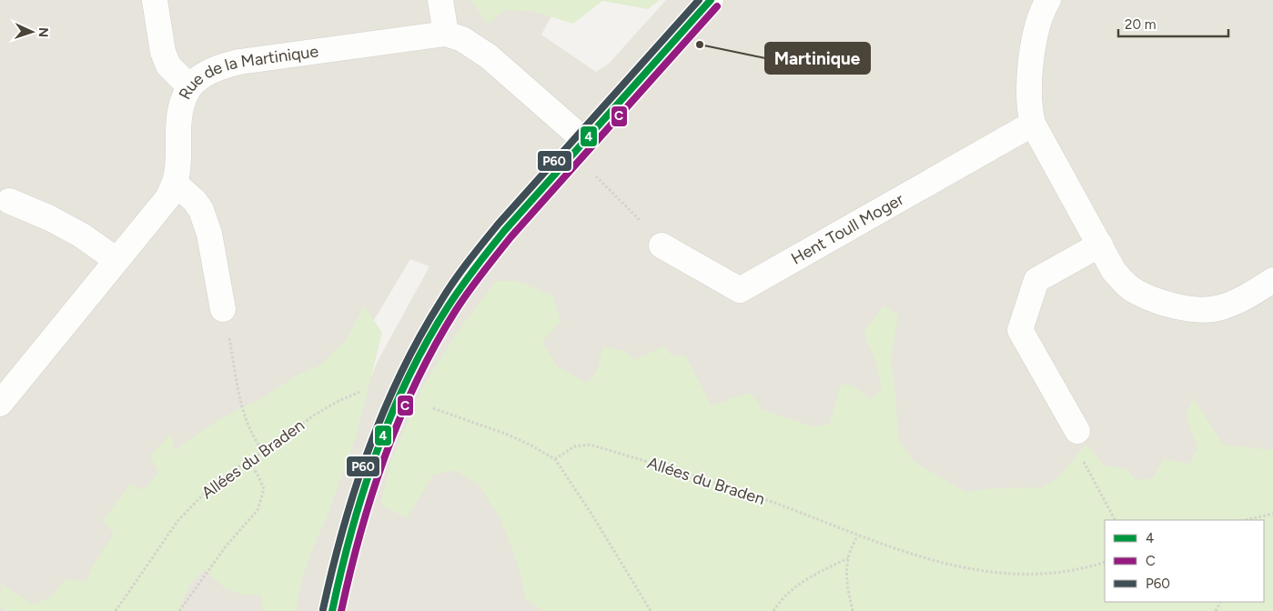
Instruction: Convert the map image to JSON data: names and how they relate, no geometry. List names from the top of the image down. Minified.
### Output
{"streets":{"street":["Rue de la Martinique","Hent Toull Moger"],"path":["Allées du Braden"]},"places":["Martinique"],"lines":["transit line 4","transit line P60","transit line C"],"legend":["4","C","P60"],"scale_bar":"20 m","north":"right"}
